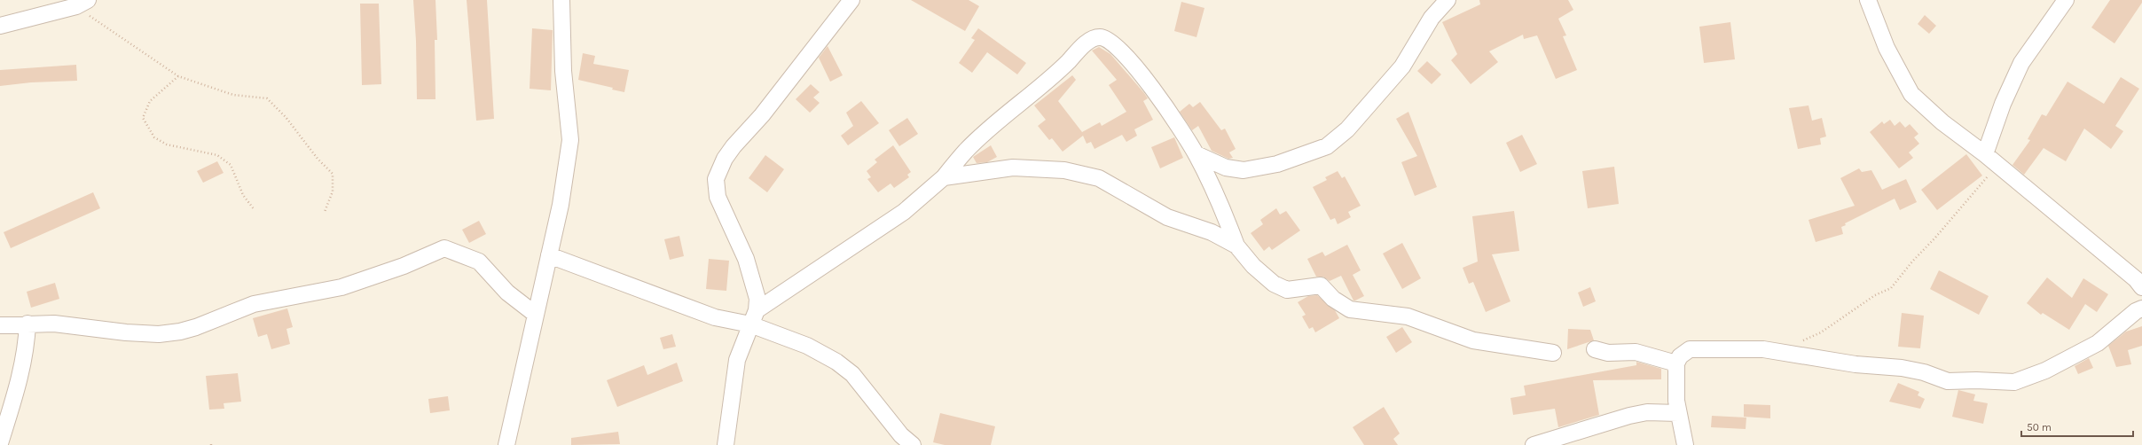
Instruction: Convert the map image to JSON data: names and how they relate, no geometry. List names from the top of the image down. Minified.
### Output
{"scale_bar":"50 m"}
